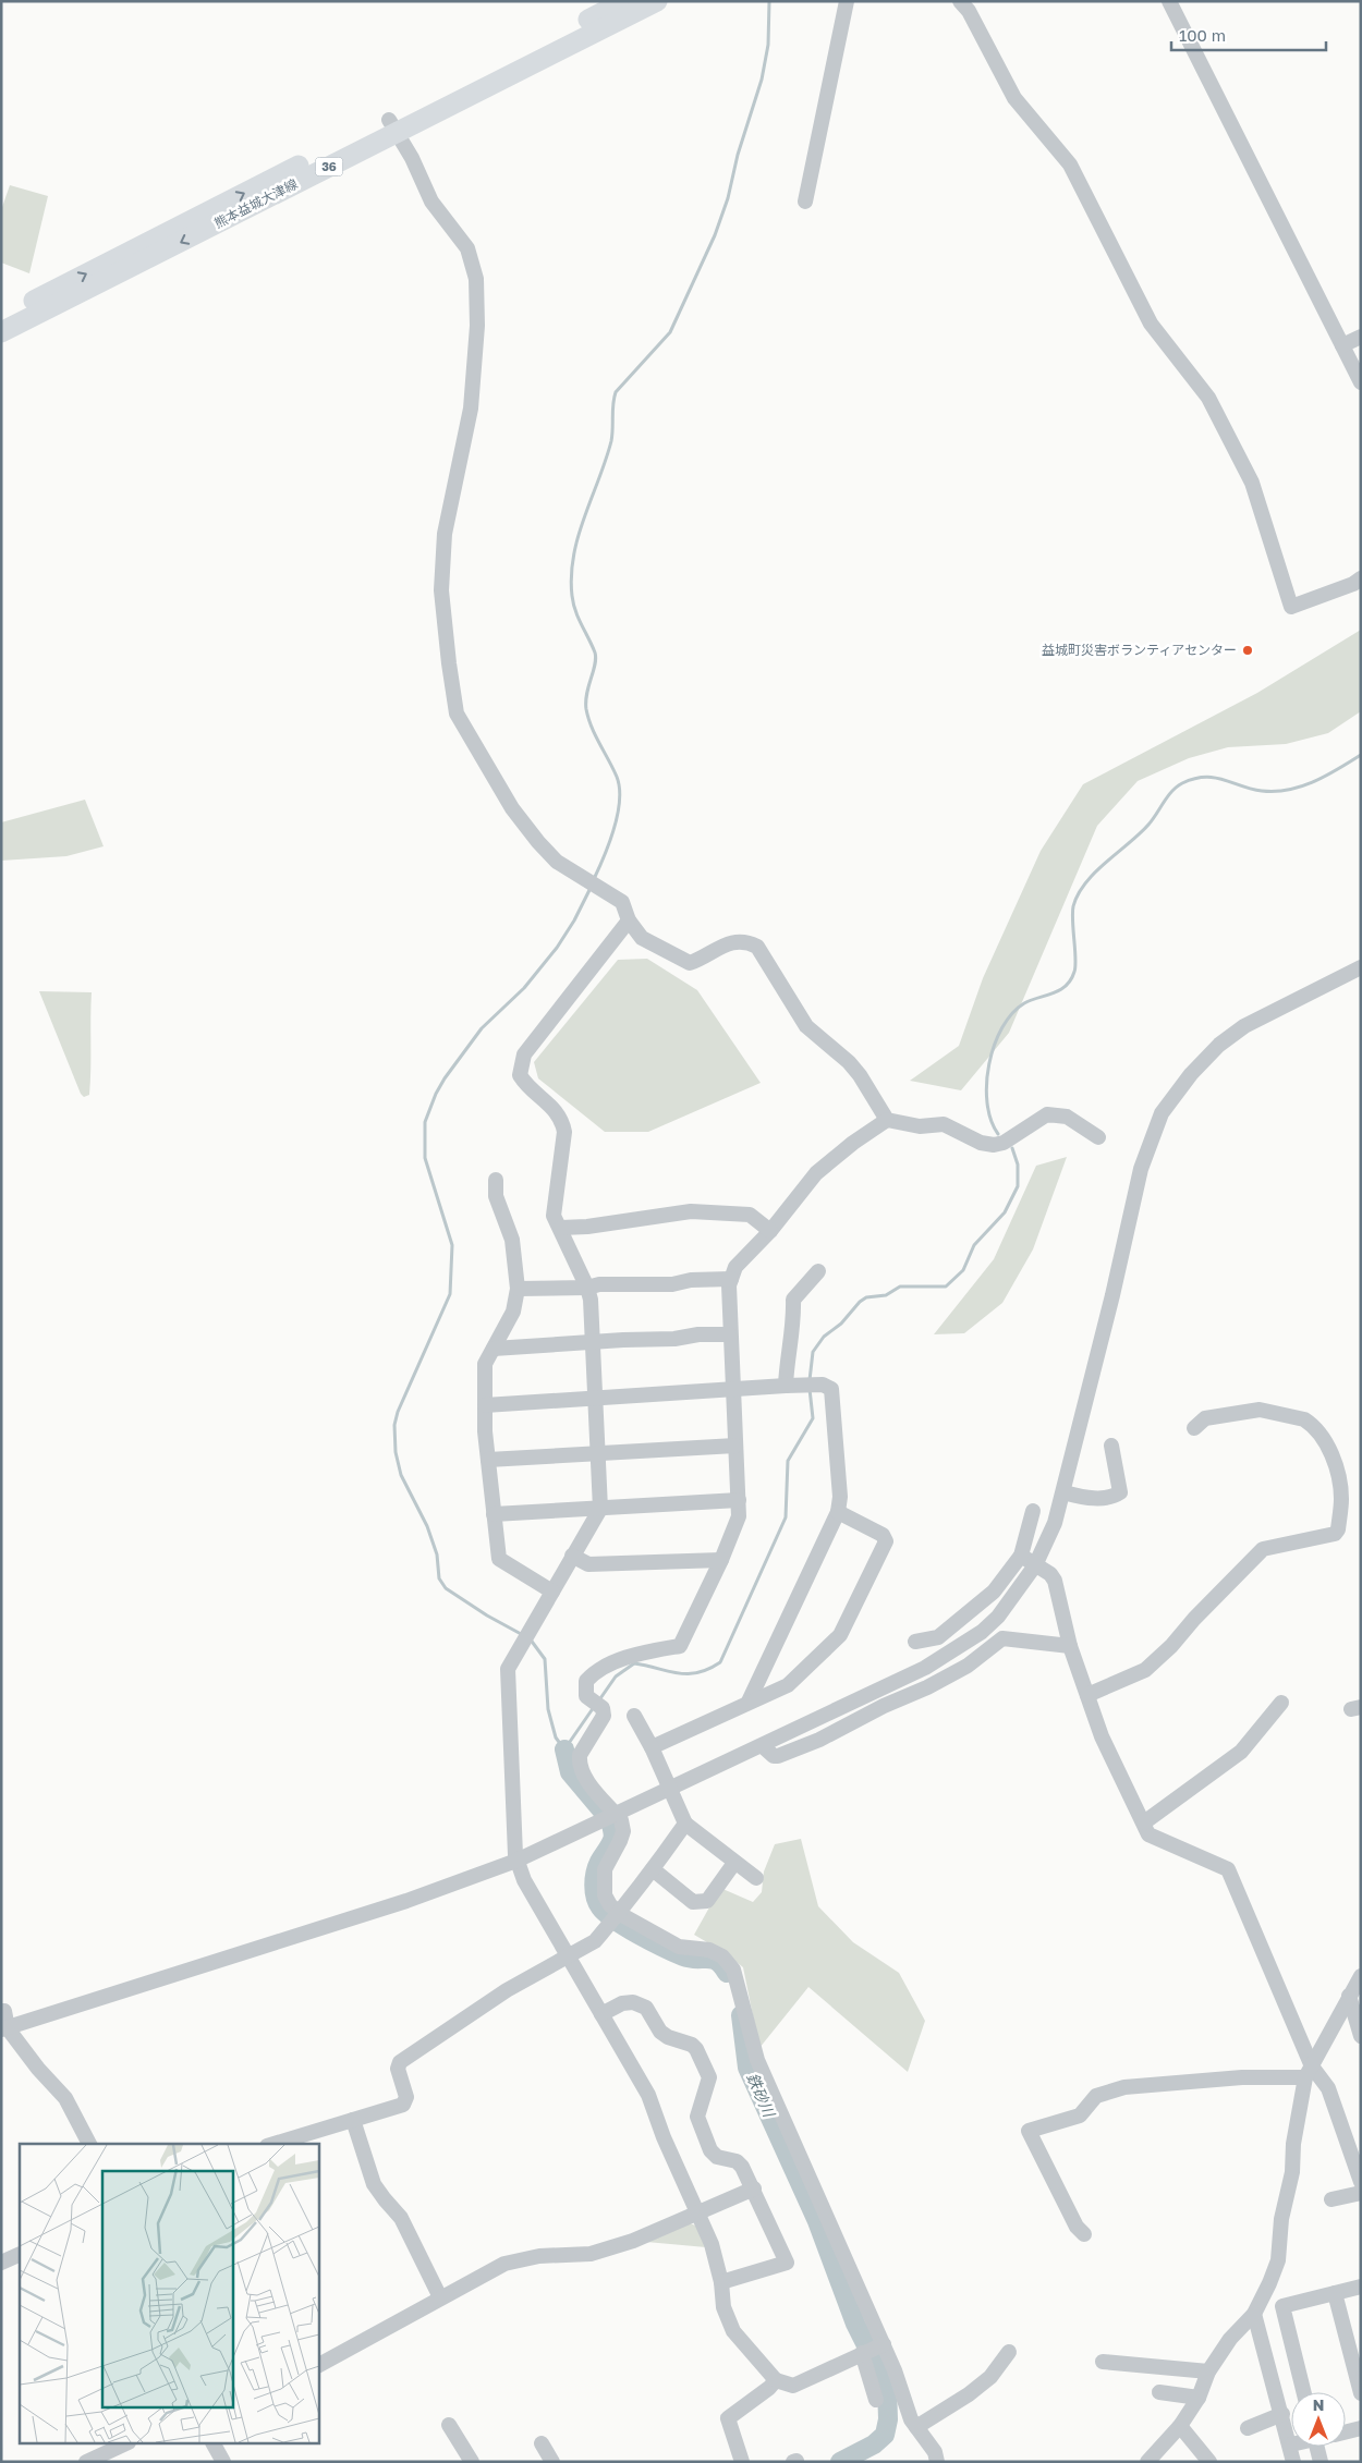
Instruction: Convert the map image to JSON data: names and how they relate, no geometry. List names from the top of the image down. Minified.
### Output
{"streets":{"main road":["36","熊本益城大津線"]},"water":["鉄砂川"],"places":["益城町災害ボランティアセンター"],"scale_bar":"100 m","north":"top"}
